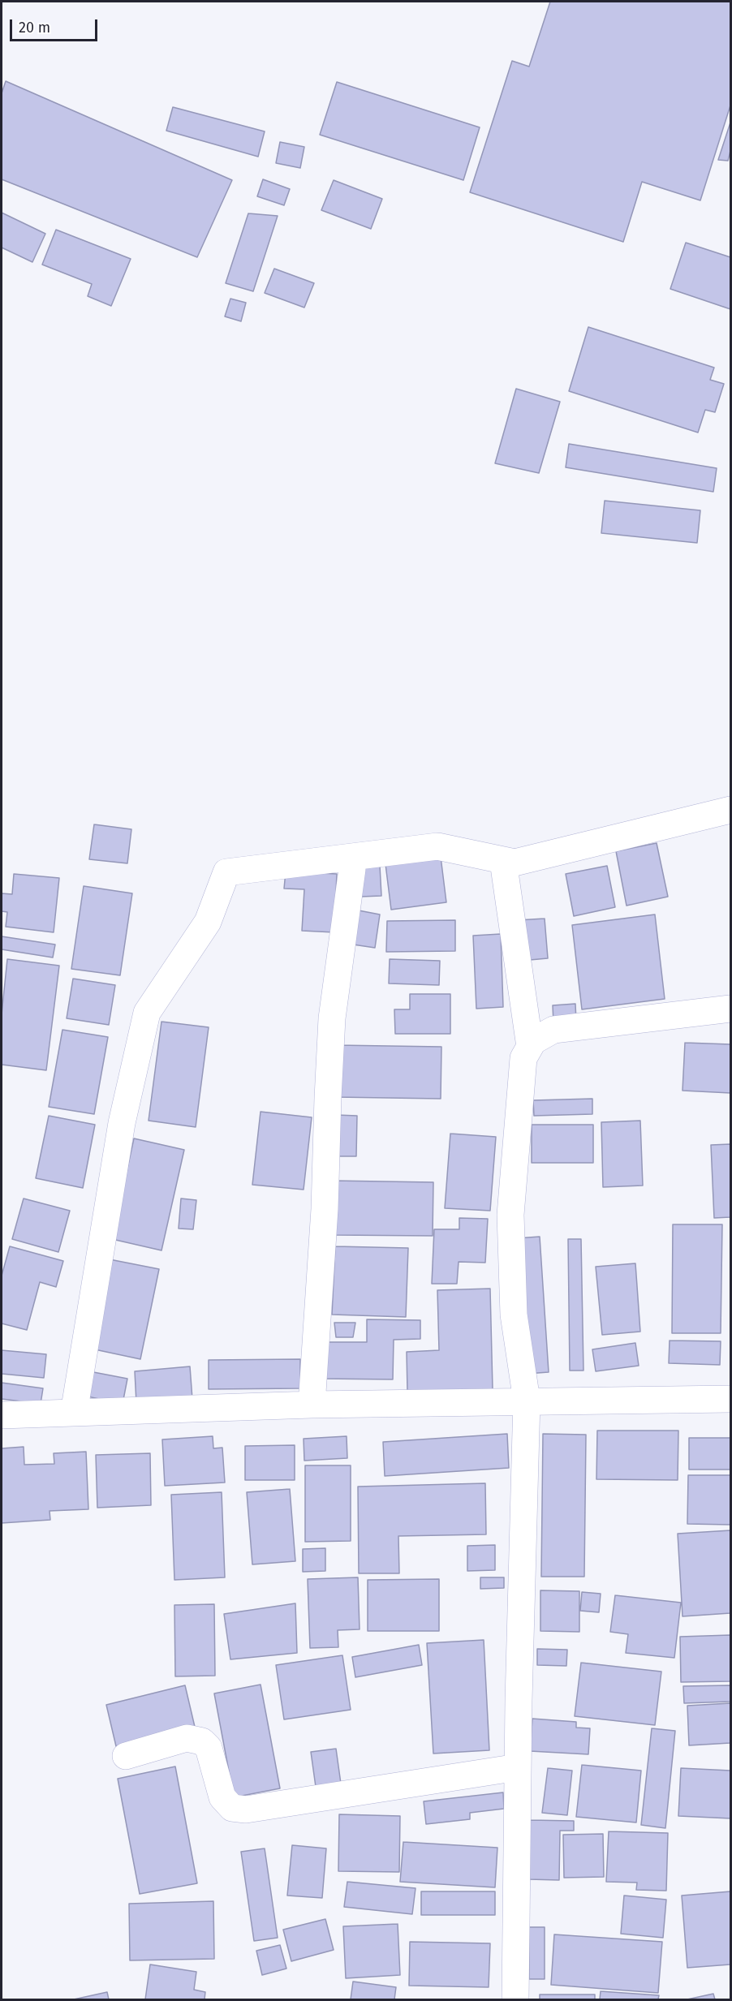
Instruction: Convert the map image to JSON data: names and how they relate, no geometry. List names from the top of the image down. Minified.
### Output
{"scale_bar":"20 m"}
